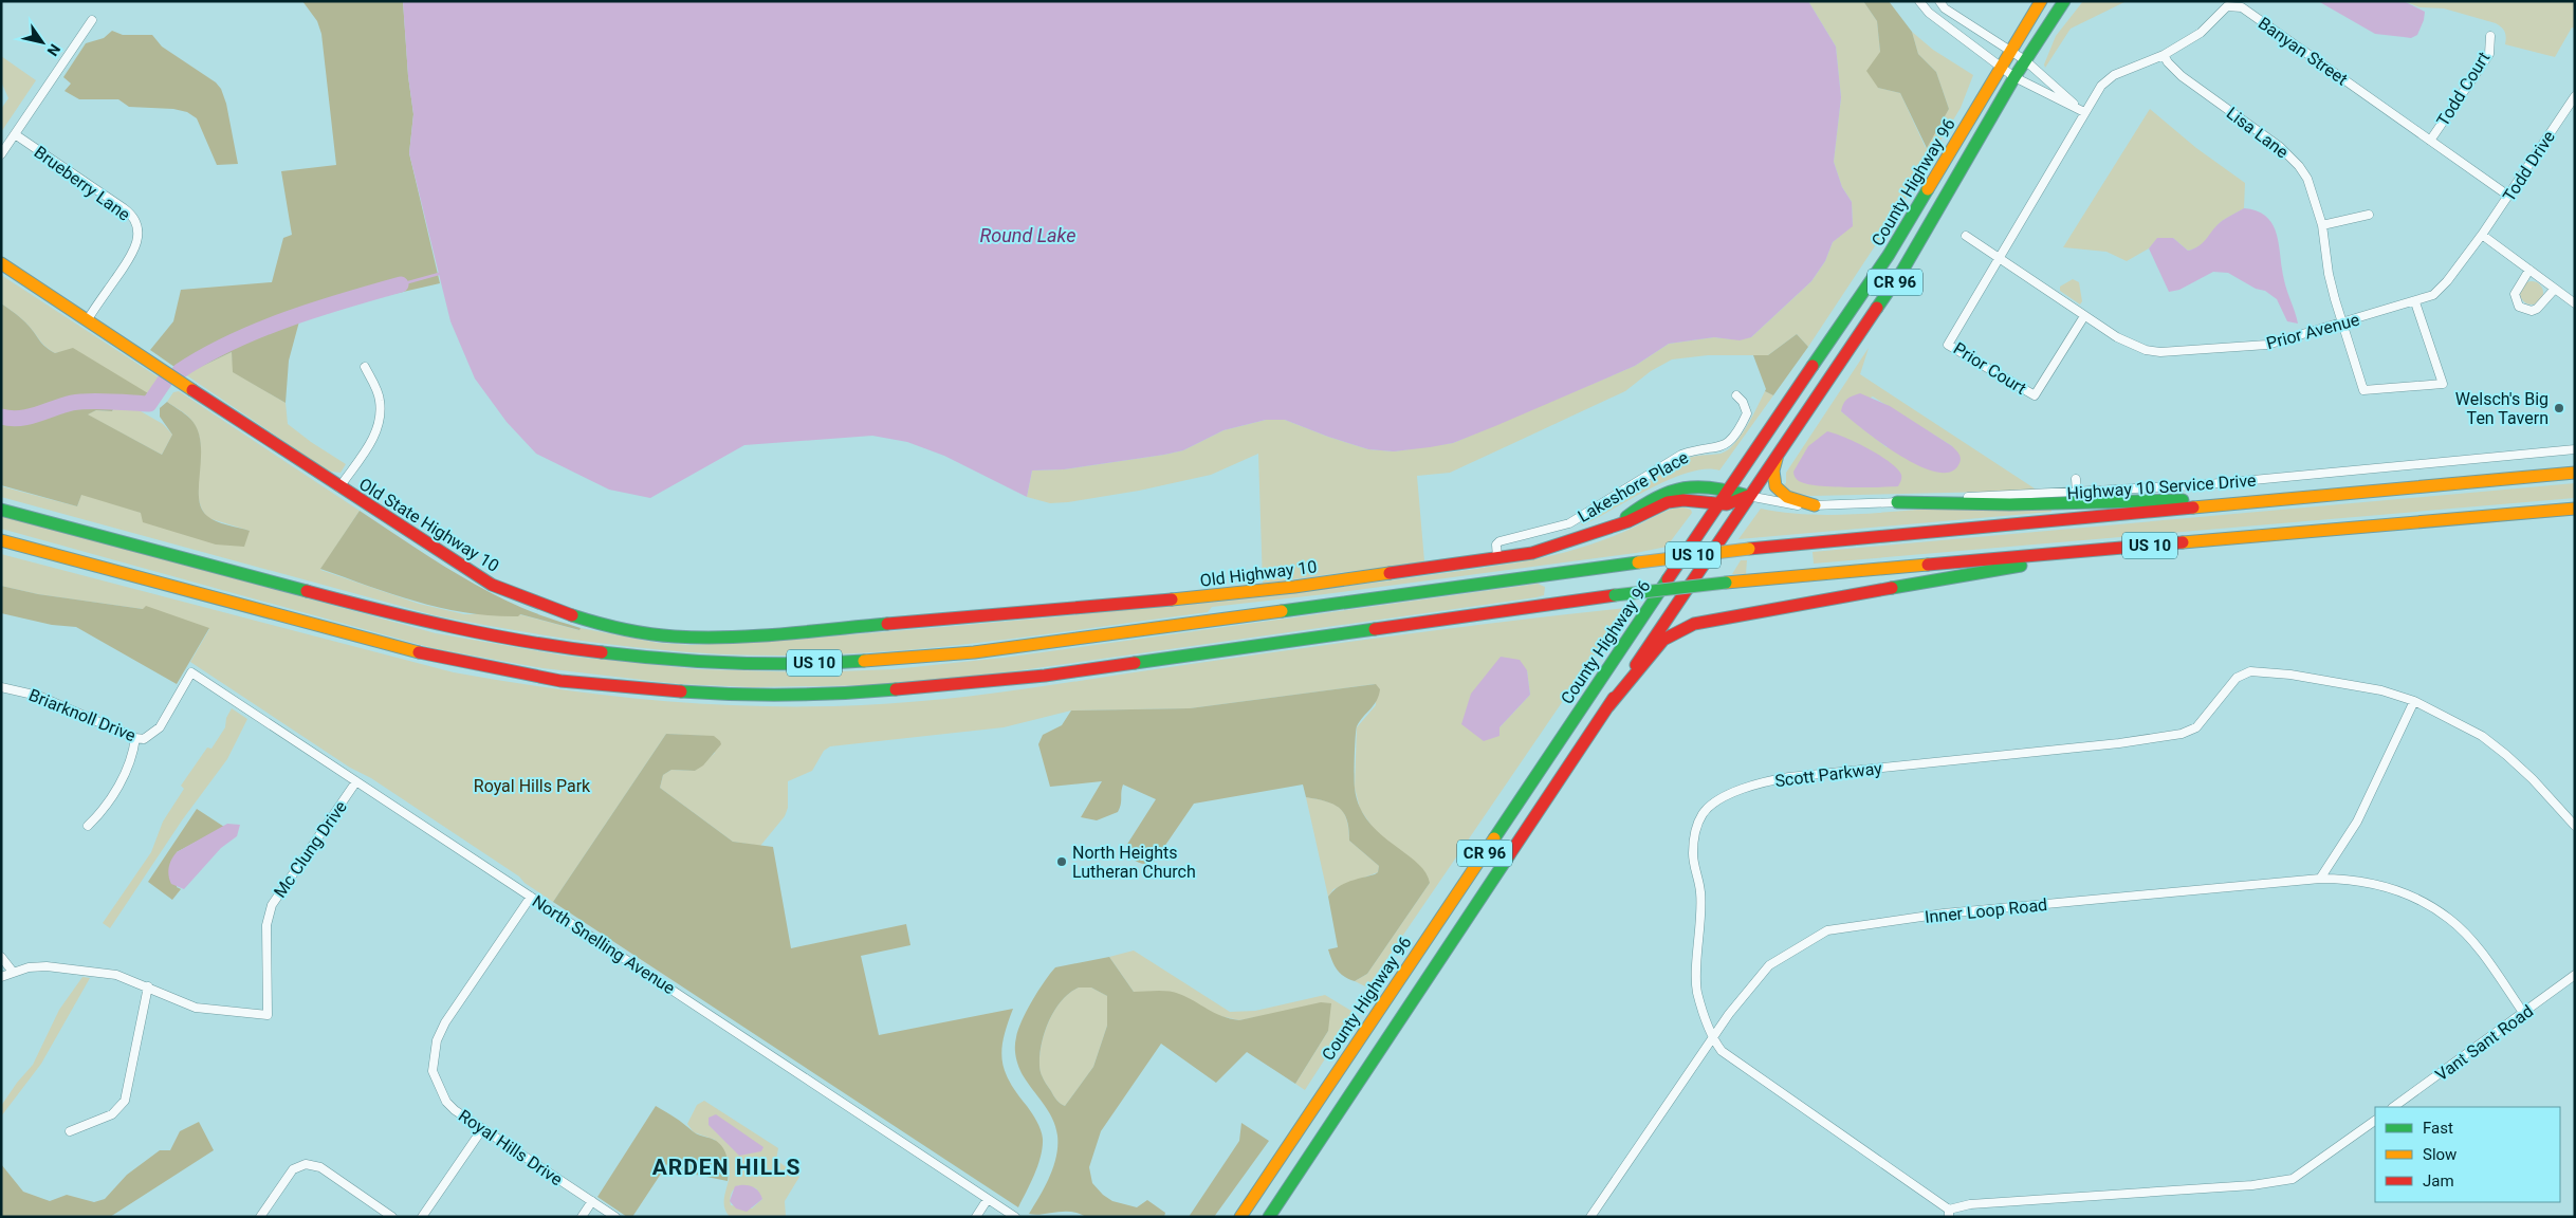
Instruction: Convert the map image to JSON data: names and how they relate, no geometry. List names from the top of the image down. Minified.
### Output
{"streets":{"main road":["County Highway 96","CR 96","Old State Highway 10","US 10","Old Highway 10"],"street":["Banyan Street","Todd Court","Lisa Lane","Todd Drive","Brueberry Lane","Prior Avenue","Prior Court","Lakeshore Place","Highway 10 Service Drive","Briarknoll Drive","Scott Parkway","Mc Clung Drive","Inner Loop Road","North Snelling Avenue","Vant Sant Road","Royal Hills Drive"]},"crossings":[["Banyan Street","Todd Court"],["Banyan Street","Lisa Lane"],["Banyan Street","Todd Drive"],["Banyan Street","Prior Avenue"],["Banyan Street","Prior Court"],["Lisa Lane","Prior Avenue"],["Todd Drive","Prior Avenue"],["County Highway 96","Old Highway 10"],["Brueberry Lane","Old State Highway 10"],["CR 96","Highway 10 Service Drive"],["CR 96","Old Highway 10"],["Prior Avenue","Prior Court"],["Lakeshore Place","Old Highway 10"],["Highway 10 Service Drive","Old Highway 10"],["Old State Highway 10","Old Highway 10"],["Briarknoll Drive","North Snelling Avenue"],["Scott Parkway","Inner Loop Road"],["Mc Clung Drive","North Snelling Avenue"],["Inner Loop Road","Vant Sant Road"],["North Snelling Avenue","Royal Hills Drive"]],"districts":["ARDEN HILLS"],"water":["Round Lake"],"parks":["Royal Hills Park"],"places":["Welsch's Big Ten Tavern","North Heights Lutheran Church"],"legend":["Fast","Slow","Jam"],"north":"bottom right"}
